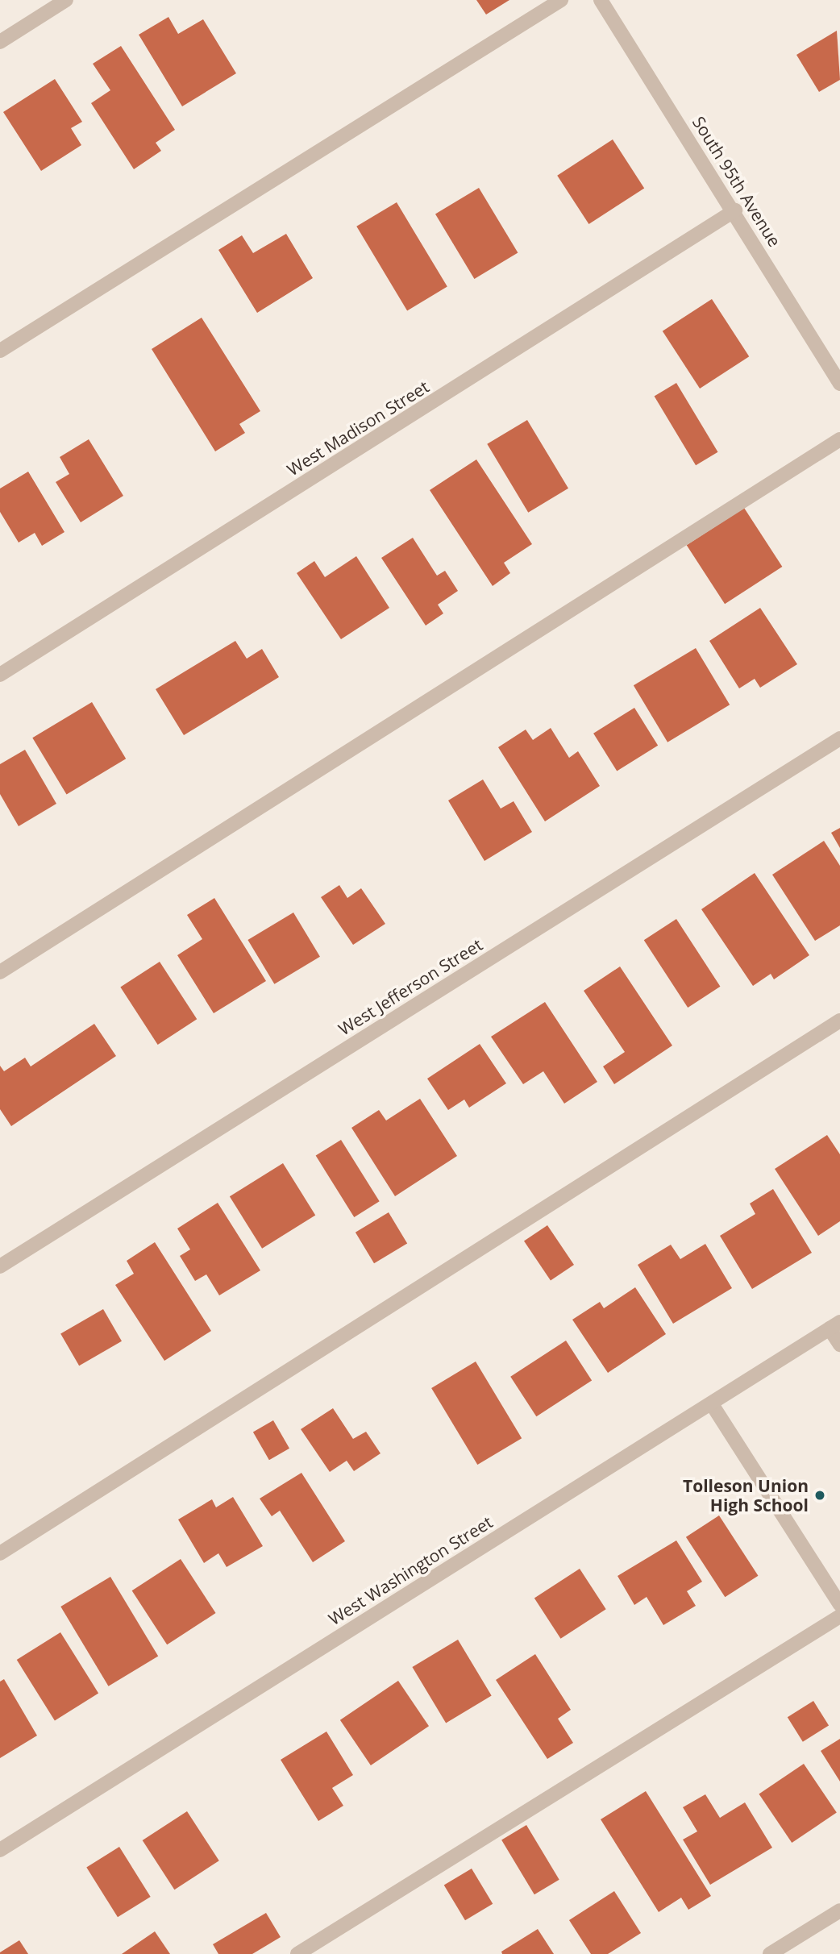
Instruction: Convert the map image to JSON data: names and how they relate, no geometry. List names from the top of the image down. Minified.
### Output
{"streets":{"street":["South 95th Avenue","West Madison Street","West Jefferson Street","West Washington Street"]},"crossings":[["South 95th Avenue","West Madison Street"]],"places":["Tolleson Union High School"]}
